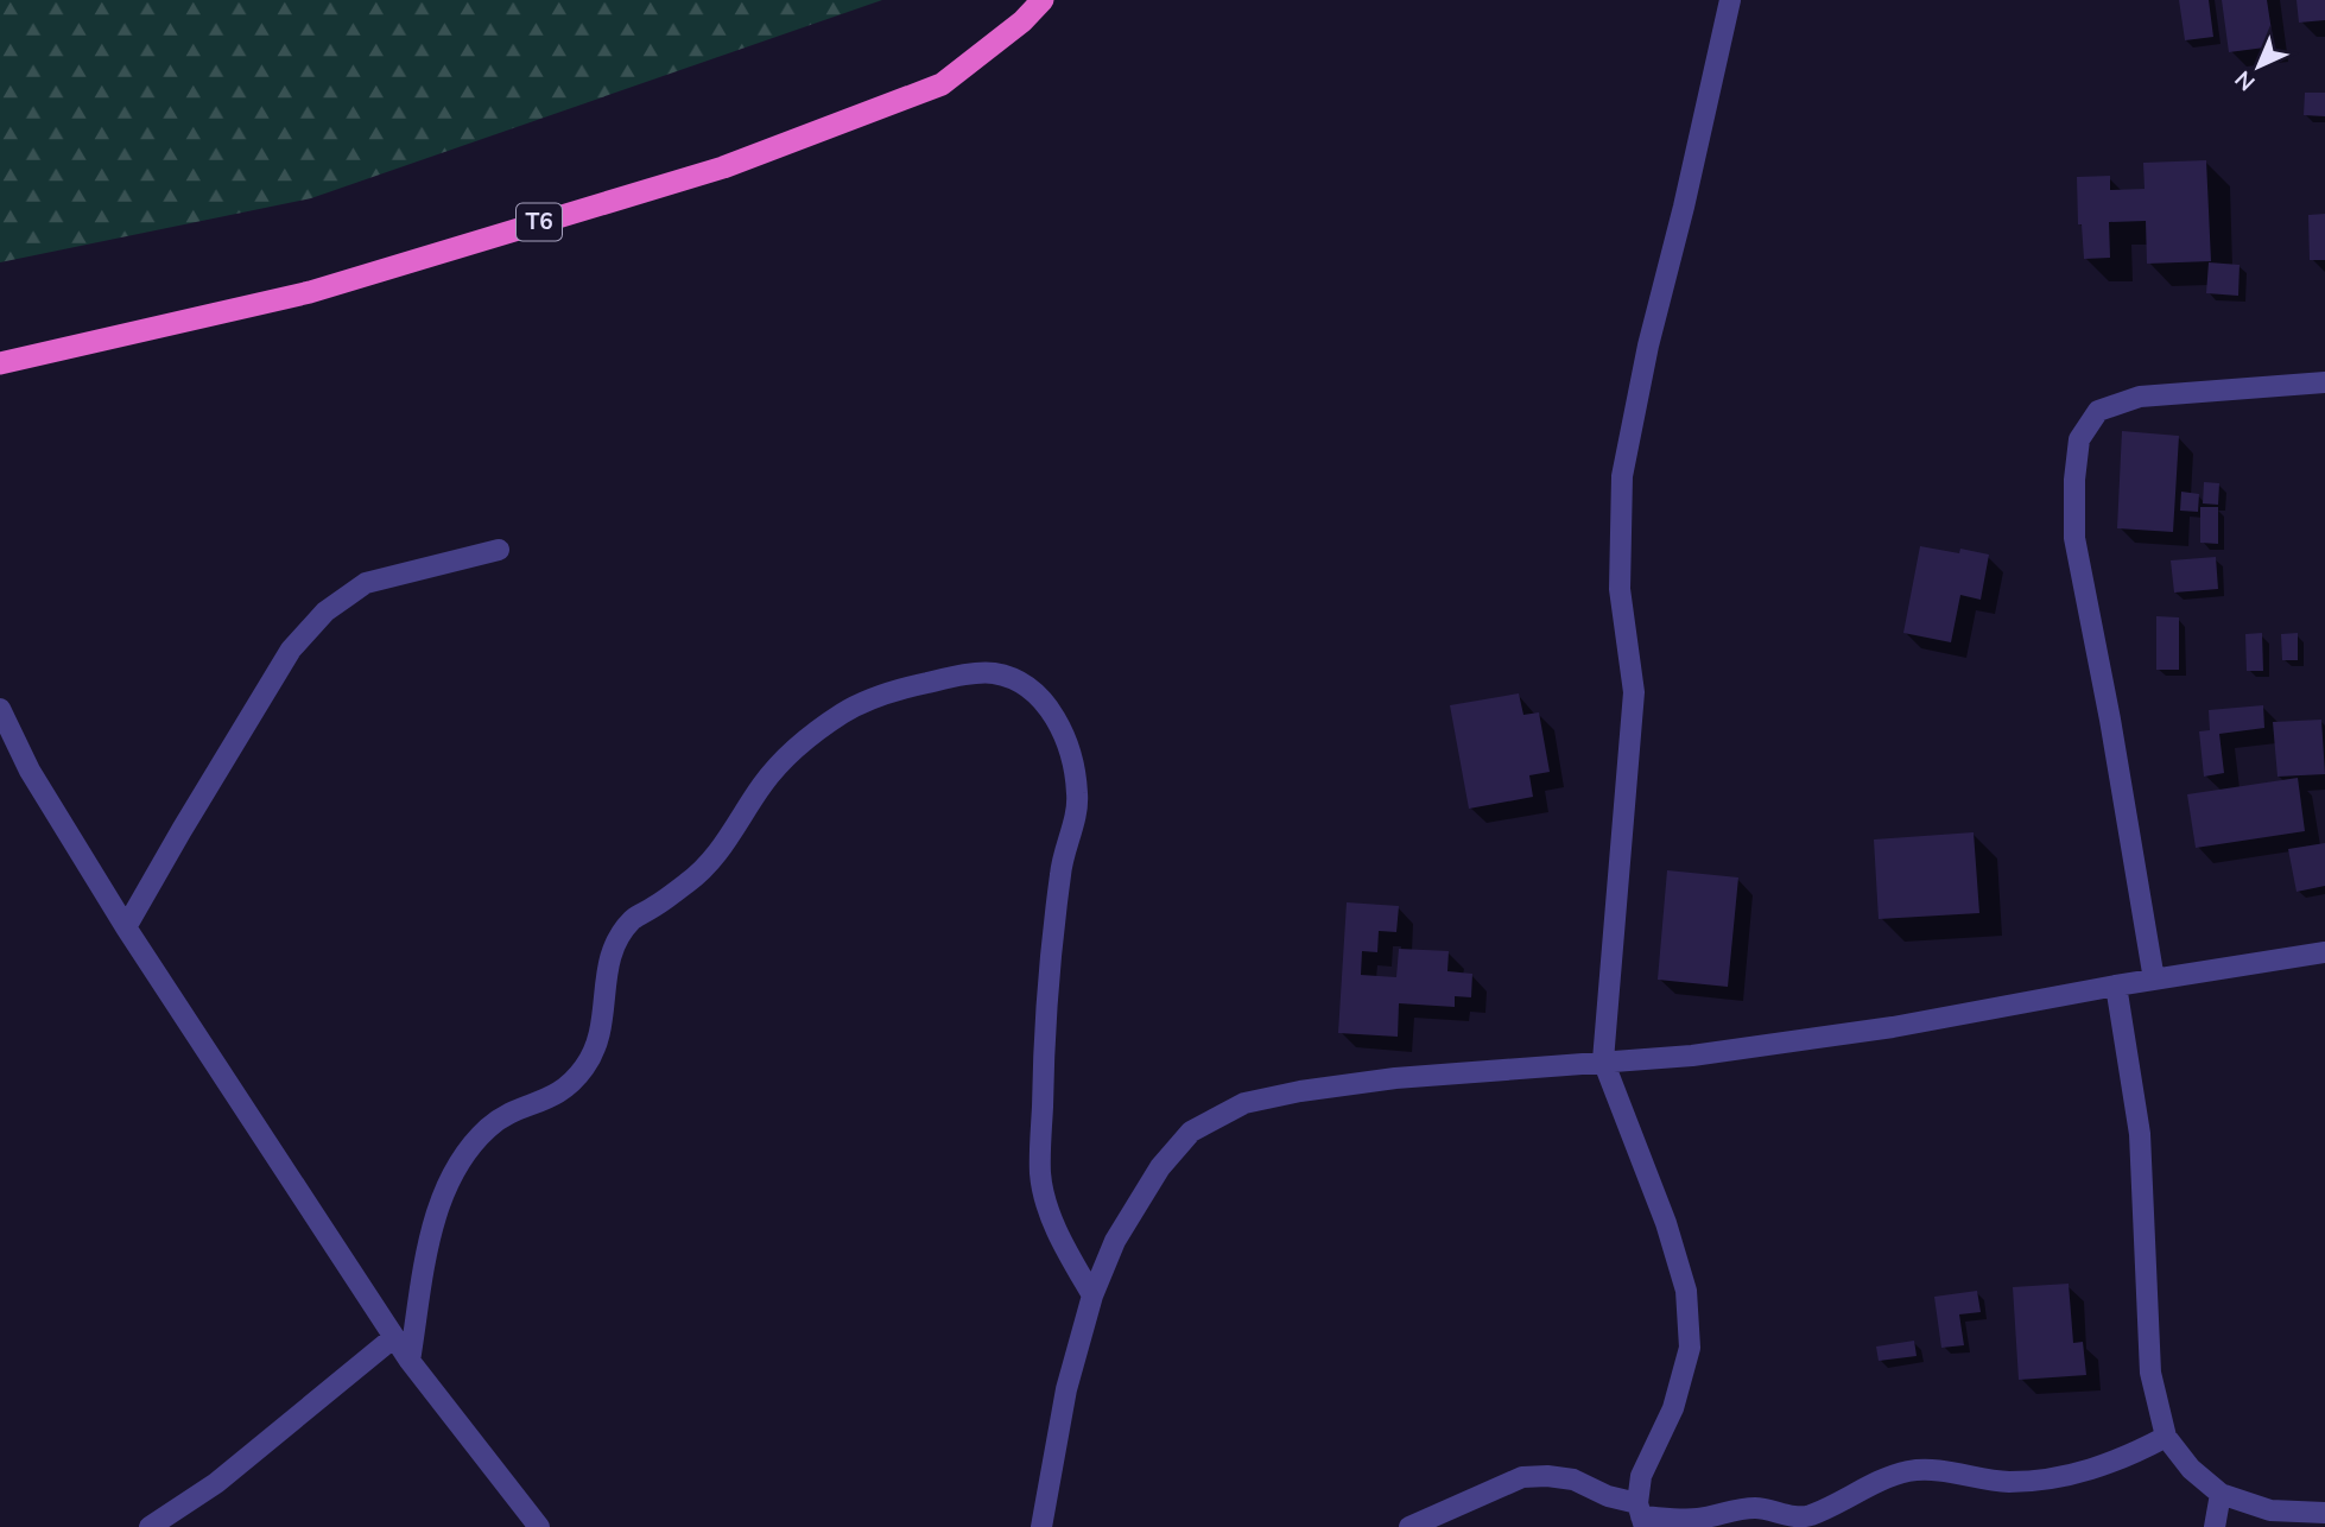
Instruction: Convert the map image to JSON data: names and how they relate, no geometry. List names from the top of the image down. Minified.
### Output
{"streets":{"highway":["T6"]},"north":"bottom left"}
